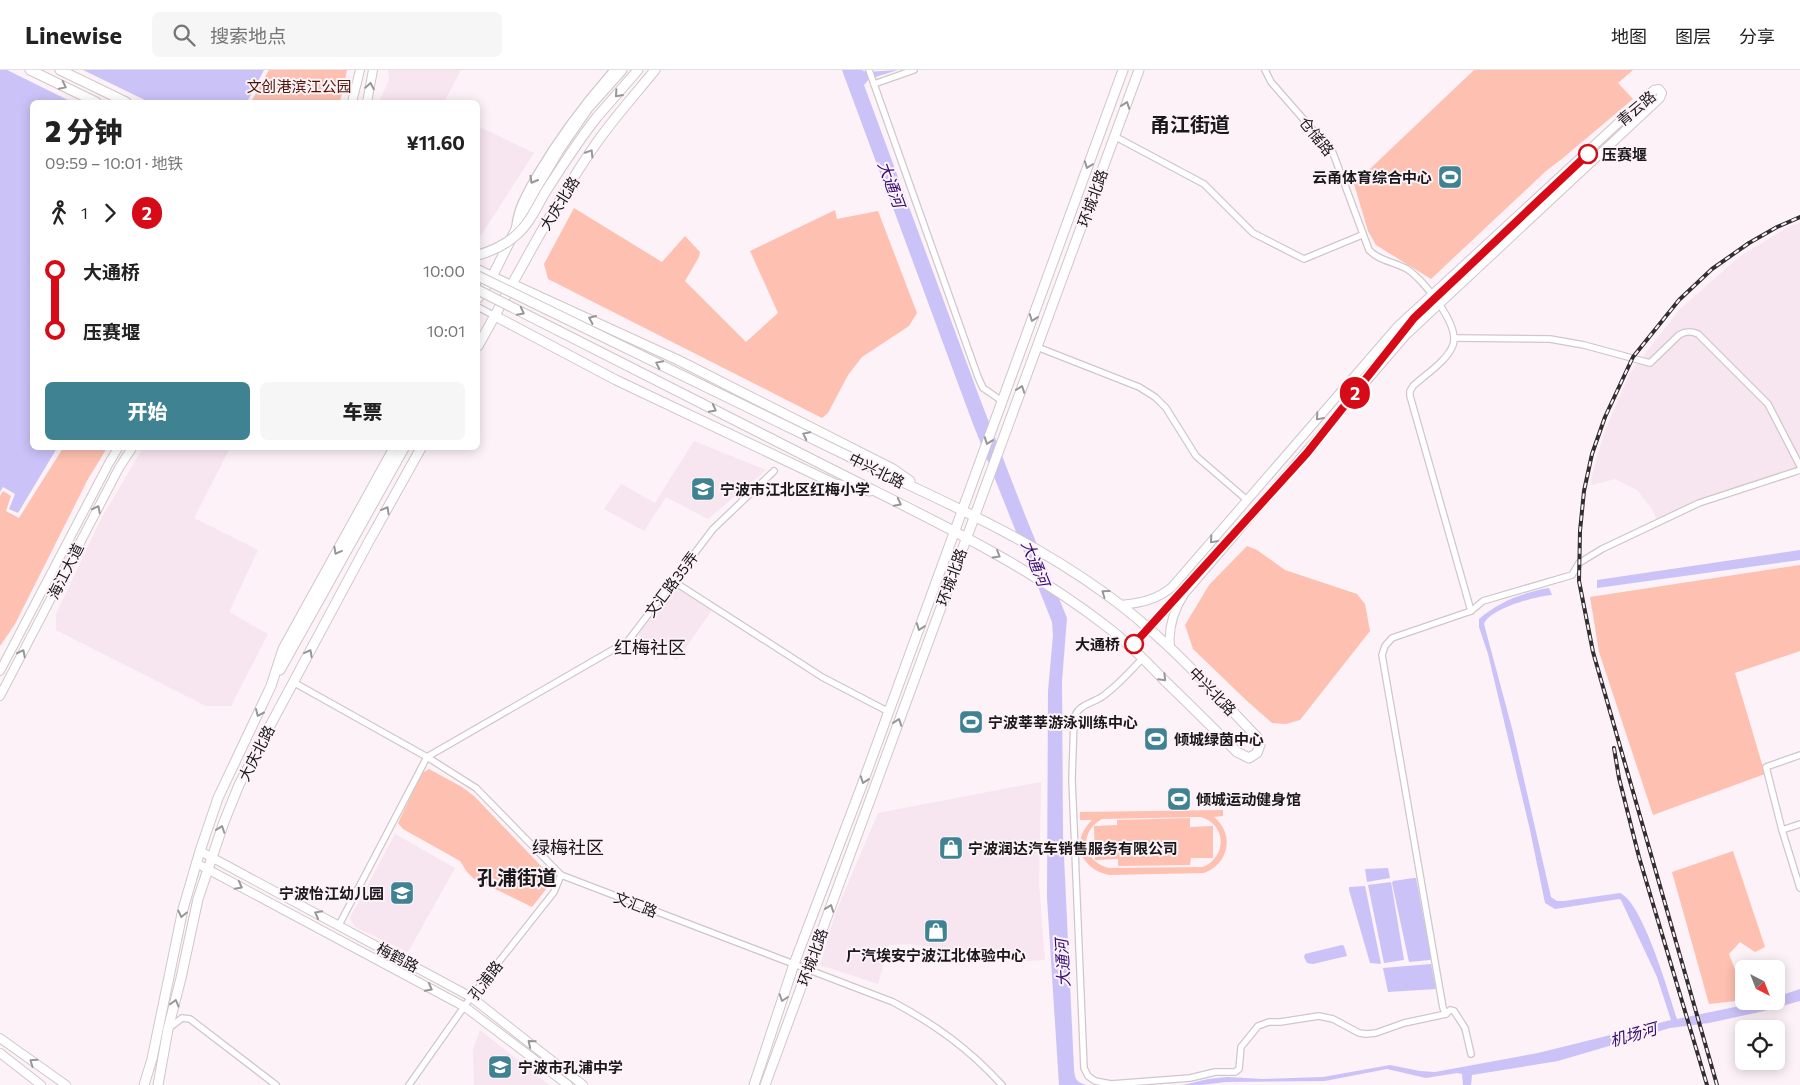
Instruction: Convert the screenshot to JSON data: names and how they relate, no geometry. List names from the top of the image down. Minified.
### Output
{"streets":{"main road":["环城北路","大庆北路","中兴北路"],"street":["青云路","仓储路","海江大道","文汇路35弄","文汇路","梅鹤路","孔浦路"]},"crossings":[["青云路","仓储路"],["青云路","中兴北路"],["环城北路","中兴北路"],["环城北路","文汇路"],["大庆北路","文汇路"],["大庆北路","梅鹤路"],["文汇路35弄","文汇路"],["文汇路","孔浦路"],["梅鹤路","孔浦路"]],"districts":["甬江街道","红梅社区","绿梅社区","孔浦街道"],"water":["大通河","机场河"],"parks":["文创港滨江公园"],"places":{"other":["压赛堰","大通桥"],"sports":["云甬体育综合中心","宁波莘莘游泳训练中心","倾城绿茵中心","倾城运动健身馆"],"school or university":["宁波市江北区红梅小学","宁波怡江幼儿园","宁波市孔浦中学"],"shop":["宁波润达汽车销售服务有限公司","广汽埃安宁波江北体验中心"]},"lines":["metro line 2"],"north":"bottom right","page":{"header":"Linewise","search":"搜索地点","nav":["地图","图层","分享"],"on_map":"2","heading":["2 分钟","09:59 – 10:01 · 地铁","¥11.60"],"legs":["1","2"],"list":[{"name":"大通桥","value":"10:00"},{"name":"压赛堰","value":"10:01"}],"buttons":["开始","车票"]}}
